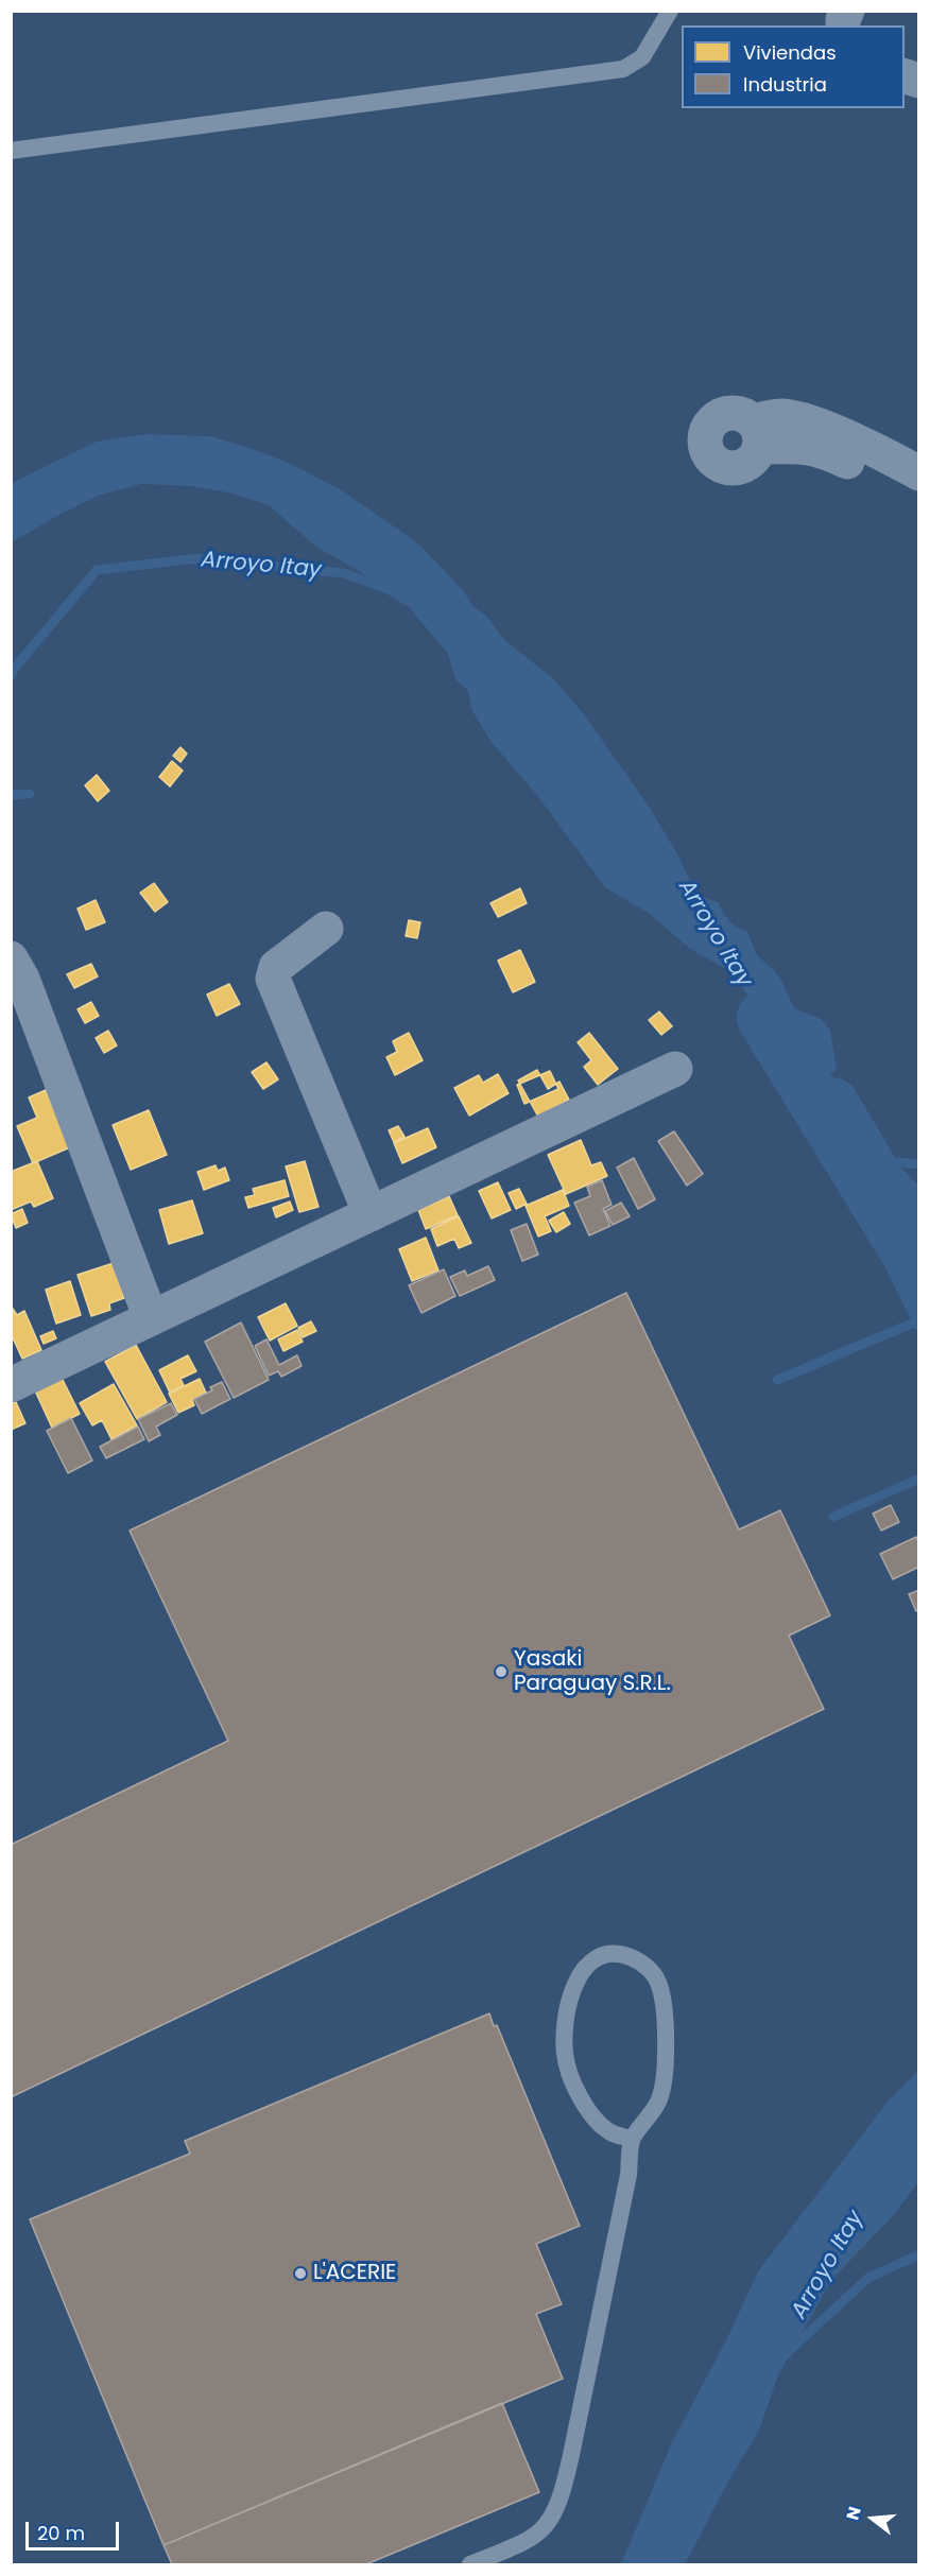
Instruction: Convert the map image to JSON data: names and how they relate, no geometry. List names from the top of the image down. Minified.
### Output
{"water":["Arroyo Itay"],"places":["Yasaki Paraguay S.R.L.","L'ACERIE"],"legend":["Viviendas","Industria"],"scale_bar":"20 m","north":"left"}
